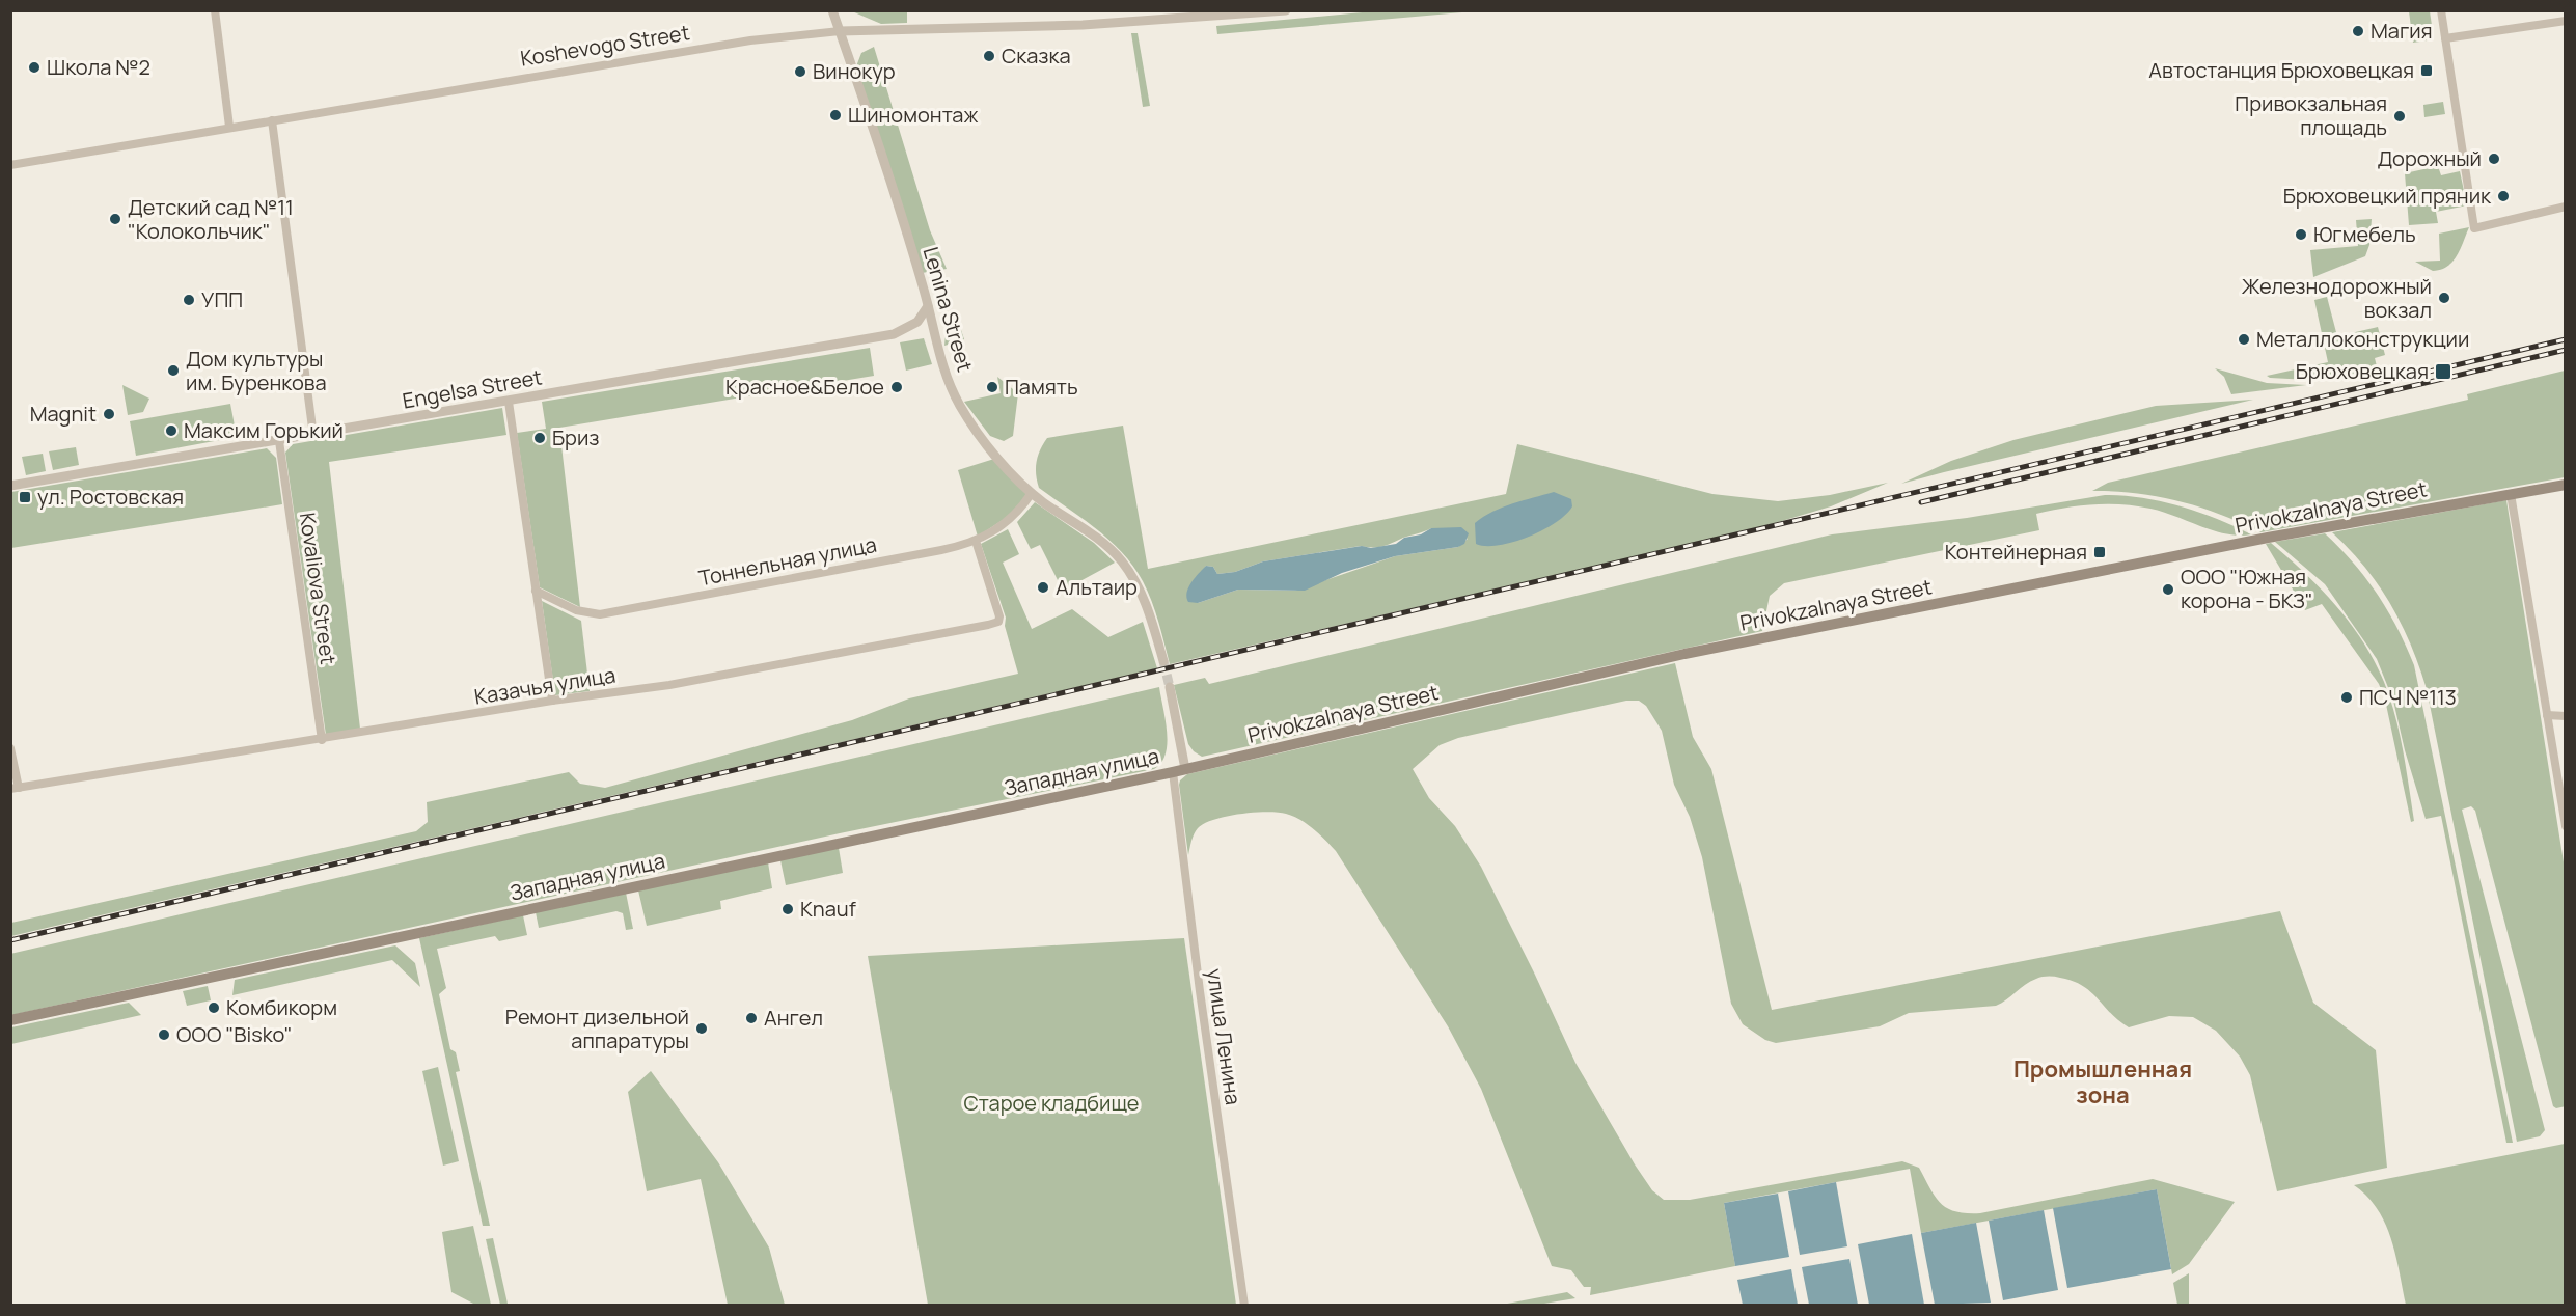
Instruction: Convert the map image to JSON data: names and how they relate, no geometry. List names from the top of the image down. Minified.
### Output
{"streets":{"main road":["Privokzalnaya Street","Западная улица"],"street":["Koshevogo Street","Lenina Street","Engelsa Street","Тоннельная улица","Kovaliova Street","Казачья улица","улица Ленина"]},"crossings":[["Koshevogo Street","Lenina Street"],["Lenina Street","Engelsa Street"],["Lenina Street","Тоннельная улица"],["Engelsa Street","Kovaliova Street"],["Privokzalnaya Street","Западная улица"],["Privokzalnaya Street","улица Ленина"],["Тоннельная улица","Казачья улица"],["Kovaliova Street","Казачья улица"],["Западная улица","улица Ленина"]],"districts":["Промышленная зона"],"parks":["Старое кладбище"],"places":{"other":["Магия","Сказка","Школа №2","Винокур","Шиномонтаж","Привокзальная площадь","Дорожный","Брюховецкий пряник","Детский сад №11 \"Колокольчик\"","Югмебель","Железнодорожный вокзал","УПП","Металлоконструкции","Дом культуры им. Буренкова","Красное&Белое","Память","Magnit","Максим Горький","Бриз","Альтаир","ООО \"Южная корона - БКЗ\"","ПСЧ №113","Knauf","Комбикорм","Ангел","Ремонт дизельной аппаратуры","ООО \"Bisko\""],"transit":["Автостанция Брюховецкая","Брюховецкая","ул. Ростовская","Контейнерная"]}}
